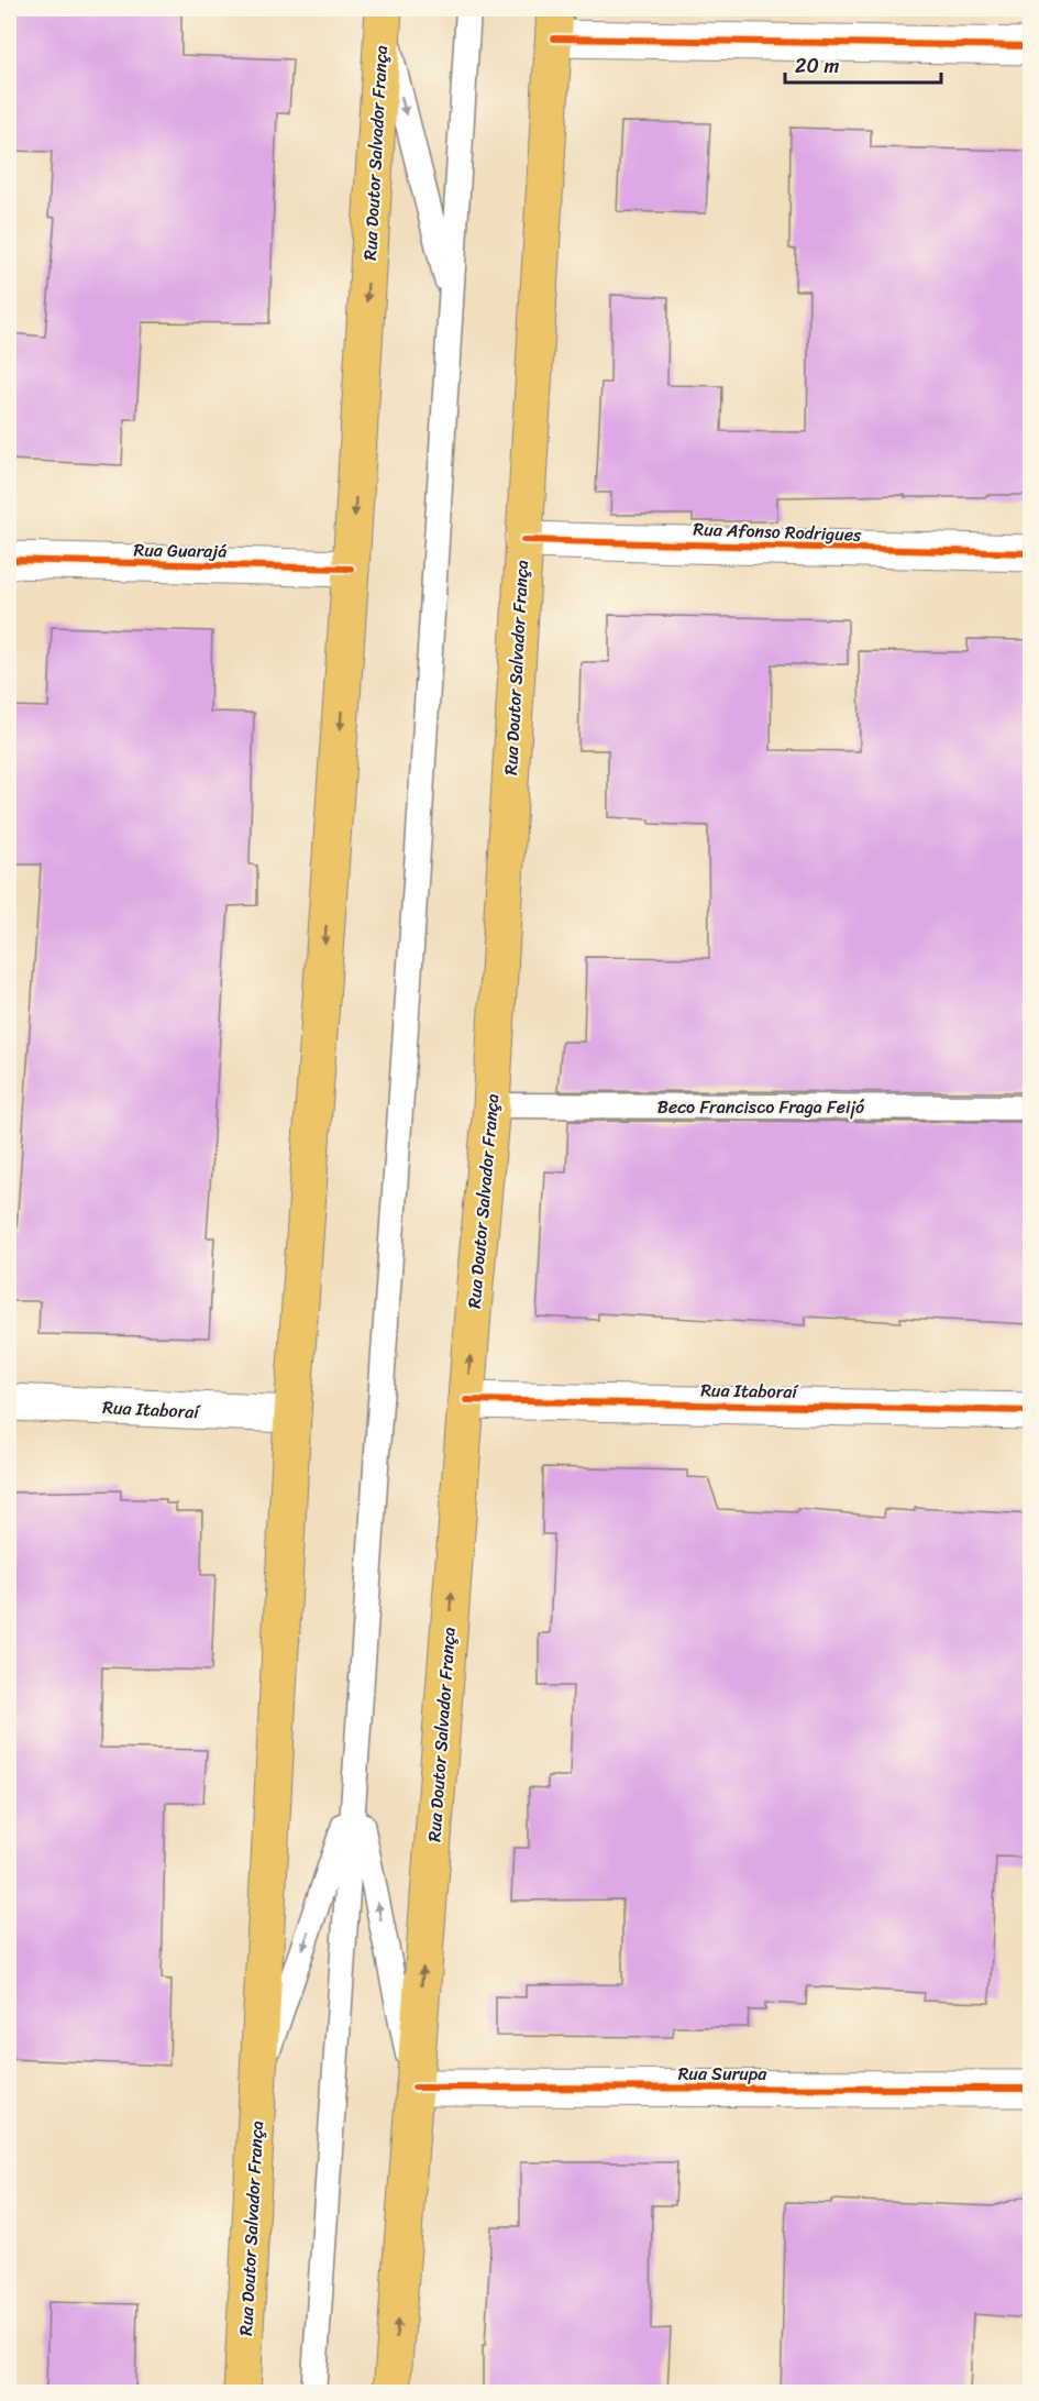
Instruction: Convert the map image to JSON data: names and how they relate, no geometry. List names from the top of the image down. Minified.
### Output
{"streets":{"main road":["Rua Doutor Salvador França"],"street":["Rua Afonso Rodrigues","Rua Guarajá","Rua Itaboraí","Rua Surupa"],"lane":["Beco Francisco Fraga Feijó"]},"crossings":[["Rua Doutor Salvador França","Rua Afonso Rodrigues"],["Rua Doutor Salvador França","Rua Guarajá"],["Rua Doutor Salvador França","Beco Francisco Fraga Feijó"],["Rua Doutor Salvador França","Rua Itaboraí"],["Rua Doutor Salvador França","Rua Surupa"]],"scale_bar":"20 m"}
